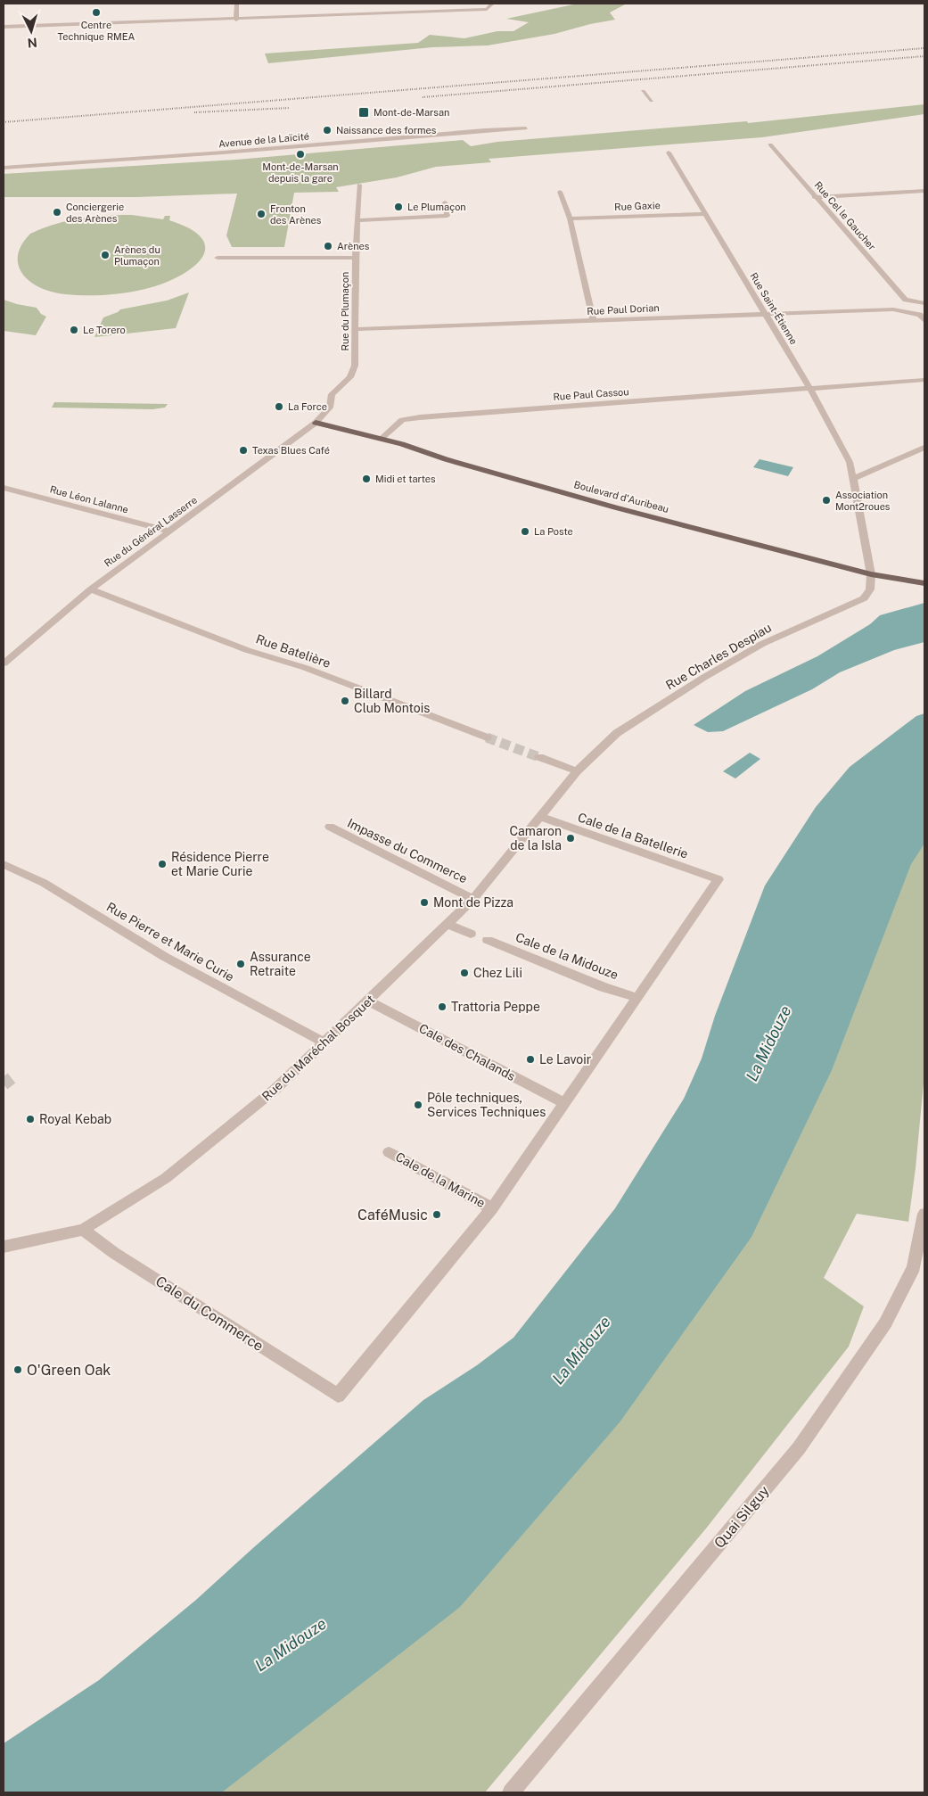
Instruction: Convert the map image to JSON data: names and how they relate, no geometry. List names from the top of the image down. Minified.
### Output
{"streets":{"main road":["Boulevard d'Auribeau"],"street":["Avenue de la Laïcité","Rue Gaxie","Rue Cel le Gaucher","Rue Saint-Étienne","Rue Paul Dorian","Rue du Plumaçon","Rue Paul Cassou","Rue Léon Lalanne","Rue du Général Lasserre","Rue Batelière","Rue Charles Despiau","Cale de la Batellerie","Impasse du Commerce","Rue Pierre et Marie Curie","Cale de la Midouze","Rue du Maréchal Bosquet","Cale des Chalands","Cale de la Marine","Cale du Commerce","Quai Silguy"]},"crossings":[["Rue Gaxie","Rue Saint-Étienne"],["Rue Saint-Étienne","Rue Paul Dorian"],["Rue Saint-Étienne","Rue Paul Cassou"],["Rue Saint-Étienne","Boulevard d'Auribeau"],["Rue Saint-Étienne","Rue Charles Despiau"],["Rue Paul Dorian","Rue du Plumaçon"],["Rue du Plumaçon","Boulevard d'Auribeau"],["Rue du Plumaçon","Rue du Général Lasserre"],["Rue Paul Cassou","Boulevard d'Auribeau"],["Boulevard d'Auribeau","Rue du Général Lasserre"],["Boulevard d'Auribeau","Rue Charles Despiau"],["Rue Léon Lalanne","Rue du Général Lasserre"],["Rue du Général Lasserre","Rue Batelière"],["Rue Charles Despiau","Rue du Maréchal Bosquet"],["Cale de la Batellerie","Cale de la Midouze"],["Cale de la Batellerie","Rue du Maréchal Bosquet"],["Impasse du Commerce","Rue du Maréchal Bosquet"],["Rue Pierre et Marie Curie","Rue du Maréchal Bosquet"],["Rue du Maréchal Bosquet","Cale des Chalands"],["Rue du Maréchal Bosquet","Cale du Commerce"],["Cale de la Marine","Cale du Commerce"]],"water":["La Midouze"],"places":{"other":["Centre Technique RMEA","Naissance des formes","Mont-de-Marsan depuis la gare","Le Plumaçon","Conciergerie des Arènes","Fronton des Arènes","Arènes","Arènes du Plumaçon","Le Torero","La Force","Texas Blues Café","Midi et tartes","Association Mont2roues","La Poste","Billard Club Montois","Camaron de la Isla","Résidence Pierre et Marie Curie","Mont de Pizza","Assurance Retraite","Chez Lili","Trattoria Peppe","Le Lavoir","Pôle techniques, Services Techniques","Royal Kebab","CaféMusic","O'Green Oak"],"transit":["Mont-de-Marsan"]},"north":"bottom"}
